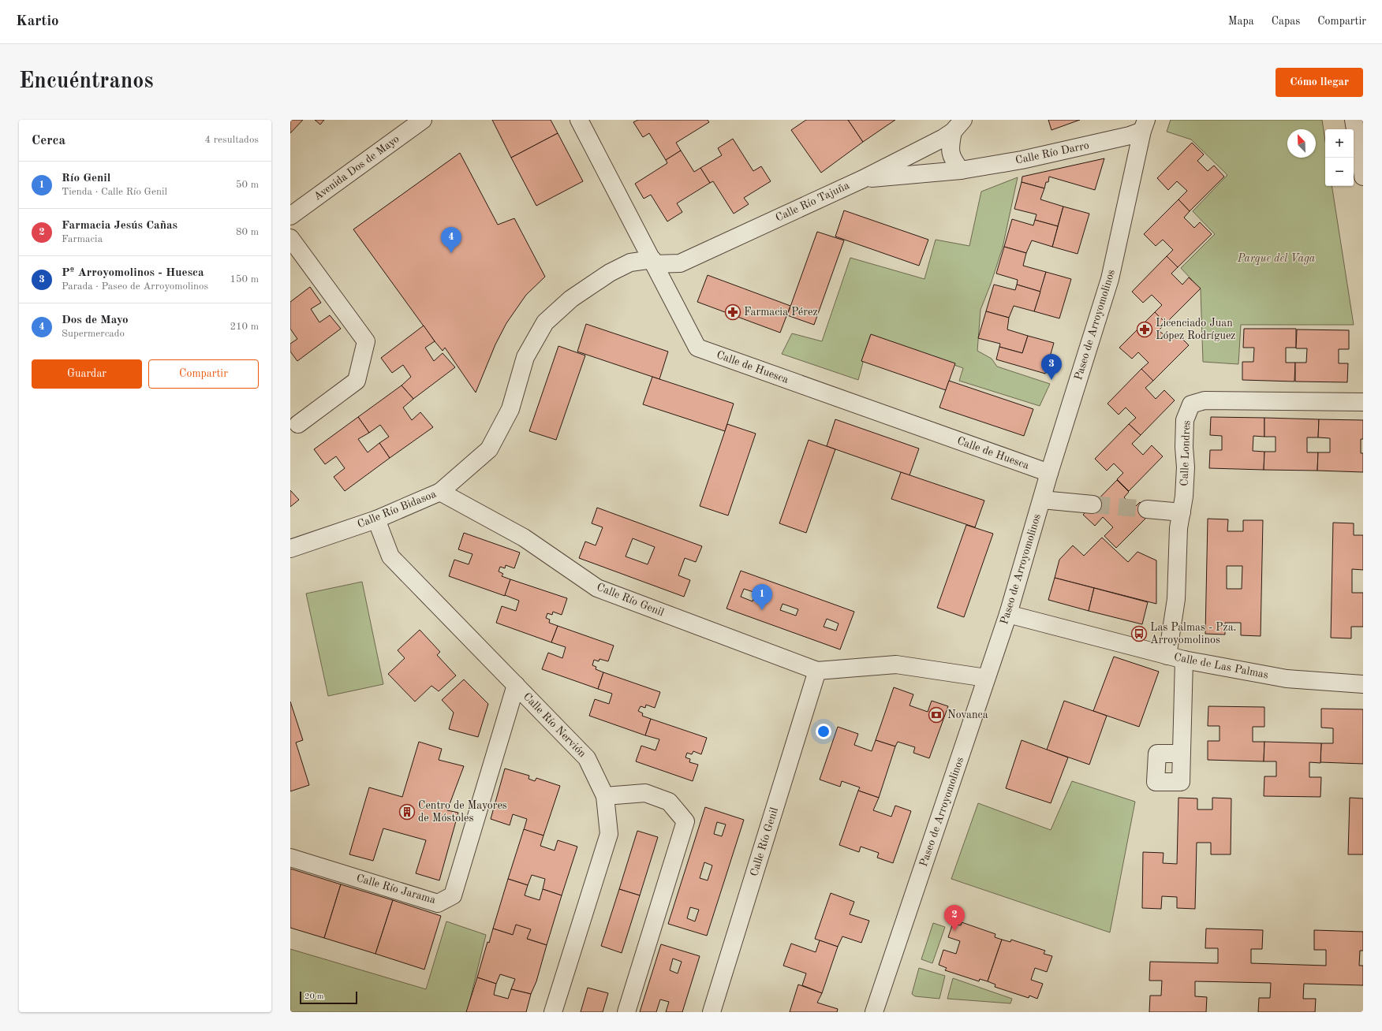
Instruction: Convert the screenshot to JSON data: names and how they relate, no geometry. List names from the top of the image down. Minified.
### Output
{"streets":{"street":["Calle Río Darro","Avenida Dos de Mayo","Calle Río Tajuña","Paseo de Arroyomolinos","Calle de Huesca","Calle Londres","Calle Río Bidasoa","Calle Río Genil","Calle de Las Palmas","Calle Río Nervión","Calle Río Jarama"]},"crossings":[["Calle Río Darro","Calle Río Tajuña"],["Calle Río Darro","Paseo de Arroyomolinos"],["Calle Río Tajuña","Calle de Huesca"],["Calle Río Tajuña","Calle Río Bidasoa"],["Paseo de Arroyomolinos","Calle de Huesca"],["Paseo de Arroyomolinos","Calle Río Genil"],["Paseo de Arroyomolinos","Calle de Las Palmas"],["Calle de Huesca","Calle Río Bidasoa"],["Calle Londres","Calle de Las Palmas"],["Calle Río Bidasoa","Calle Río Genil"],["Calle Río Bidasoa","Calle Río Nervión"],["Calle Río Nervión","Calle Río Jarama"]],"parks":["Parque del Vaga"],"places":{"pharmacy":["Farmacia Pérez","Licenciado Juan López Rodríguez"],"bus stop":["Las Palmas - Pza. Arroyomolinos"],"bank":["Novanca"],"building":["Centro de Mayores de Móstoles"]},"scale_bar":"20 m","north":"top left","page":{"header":"Kartio","nav":["Mapa","Capas","Compartir"],"buttons":["Cómo llegar",["Guardar","Compartir"]],"title":"Encuéntranos","heading":["Cerca","4 resultados"],"map_buttons":["+","−"],"list":[{"mark":"1","name":"Río Genil","note":"Tienda · Calle Río Genil","value":"50 m"},{"mark":"2","name":"Farmacia Jesús Cañas","note":"Farmacia","value":"80 m"},{"mark":"3","name":"Pº Arroyomolinos - Huesca","note":"Parada · Paseo de Arroyomolinos","value":"150 m"},{"mark":"4","name":"Dos de Mayo","note":"Supermercado","value":"210 m"}],"pins":["4","3","1","2"],"scale":"20 m"}}
